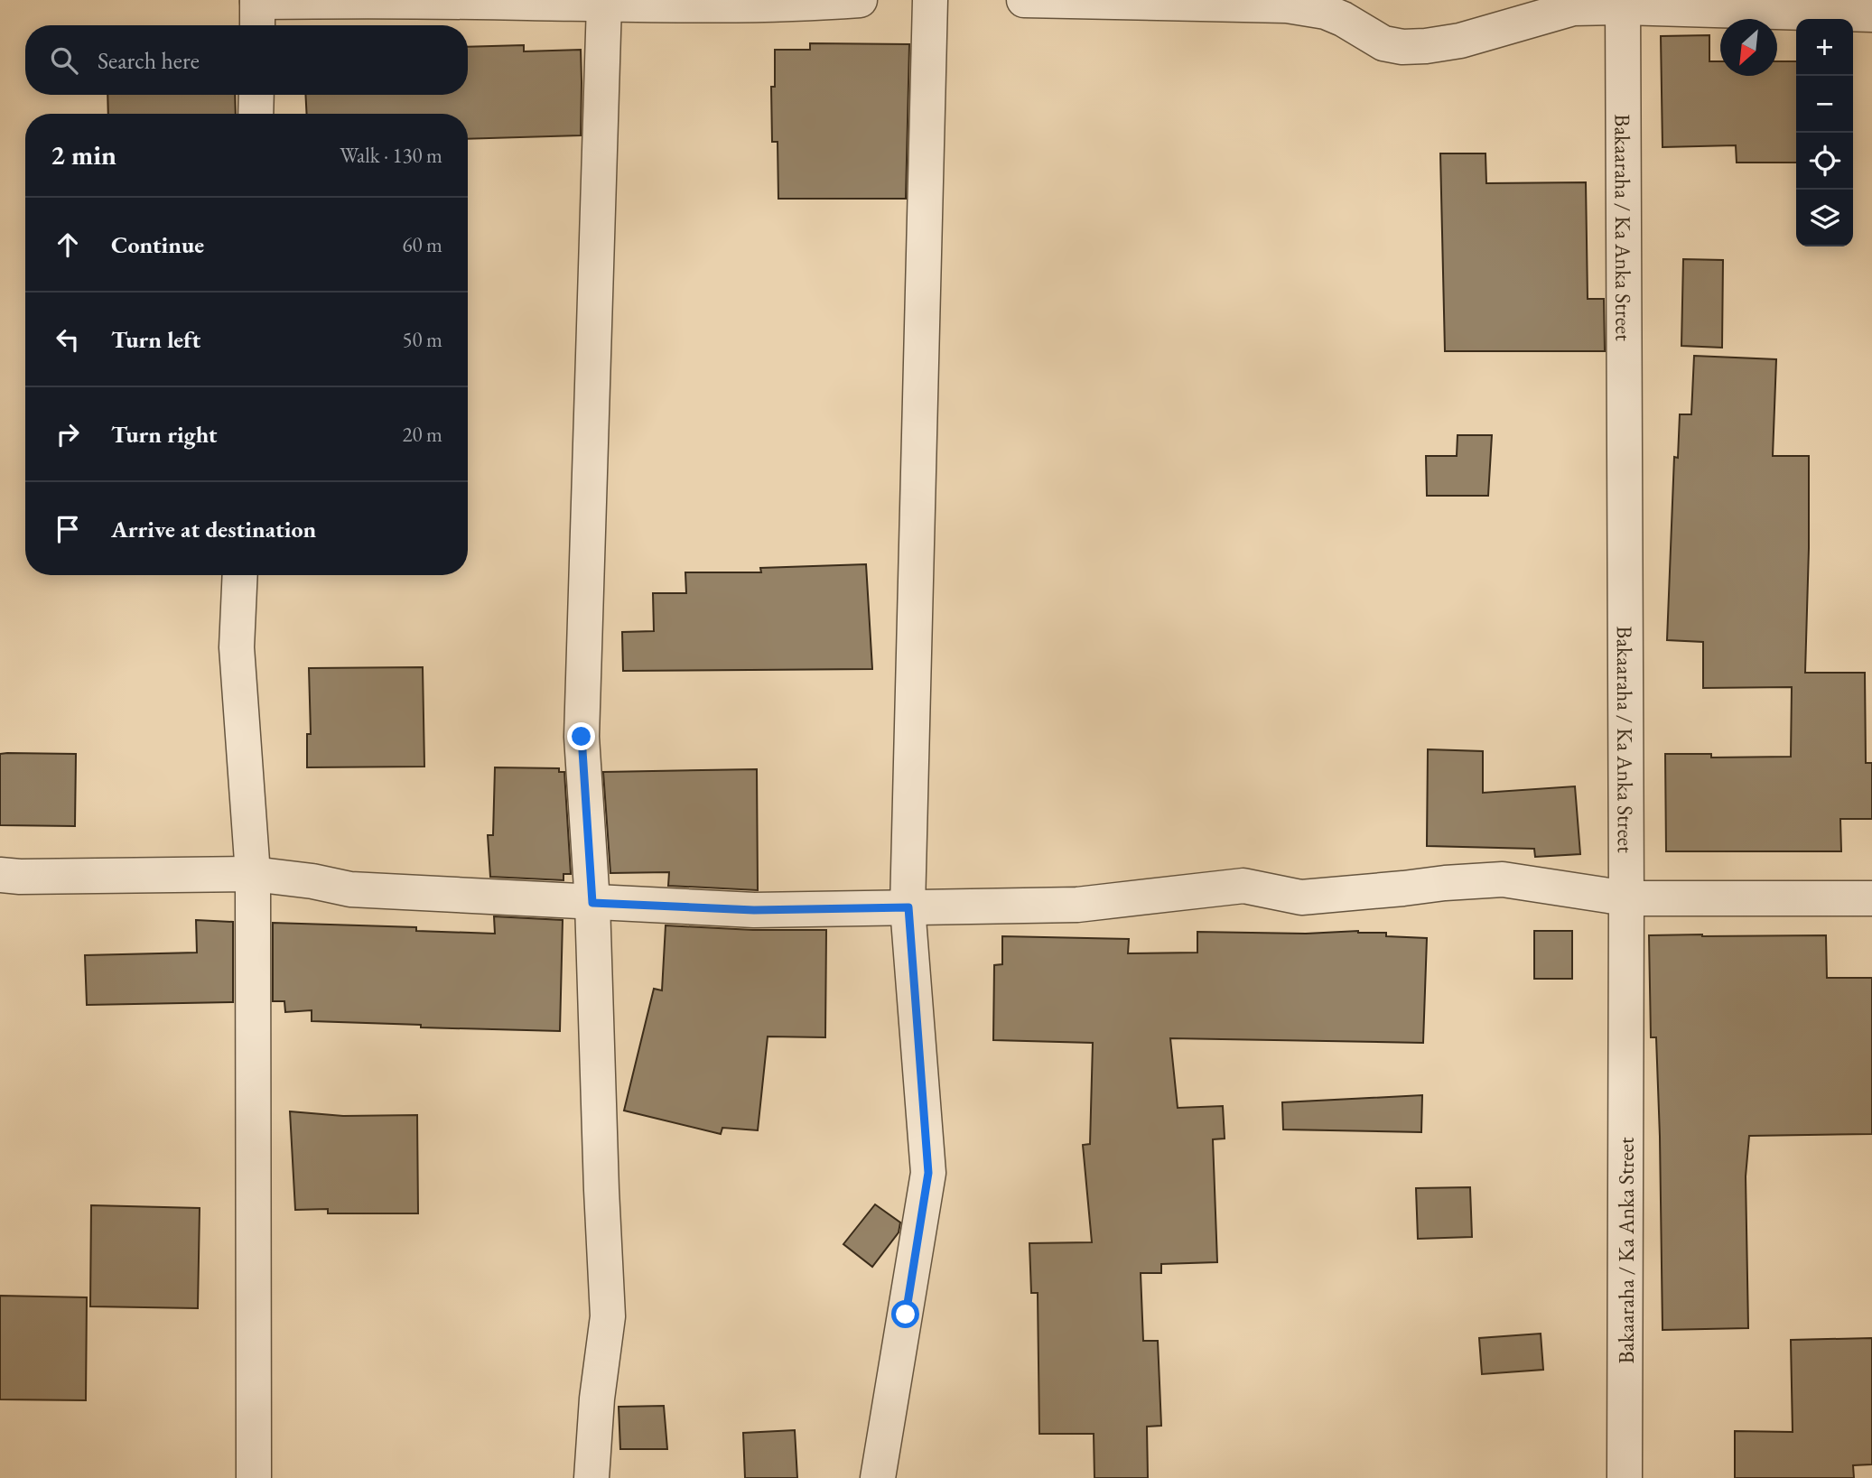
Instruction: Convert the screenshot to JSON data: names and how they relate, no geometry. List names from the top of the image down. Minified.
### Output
{"streets":{"street":["Bakaaraha / Ka Anka Street"]},"north":"bottom left","page":{"map_buttons":["+","−"],"search":"Search here","heading":["2 min","Walk · 130 m"],"list":[["Continue","60 m"],["Turn left","50 m"],["Turn right","20 m"],"Arrive at destination"]}}
